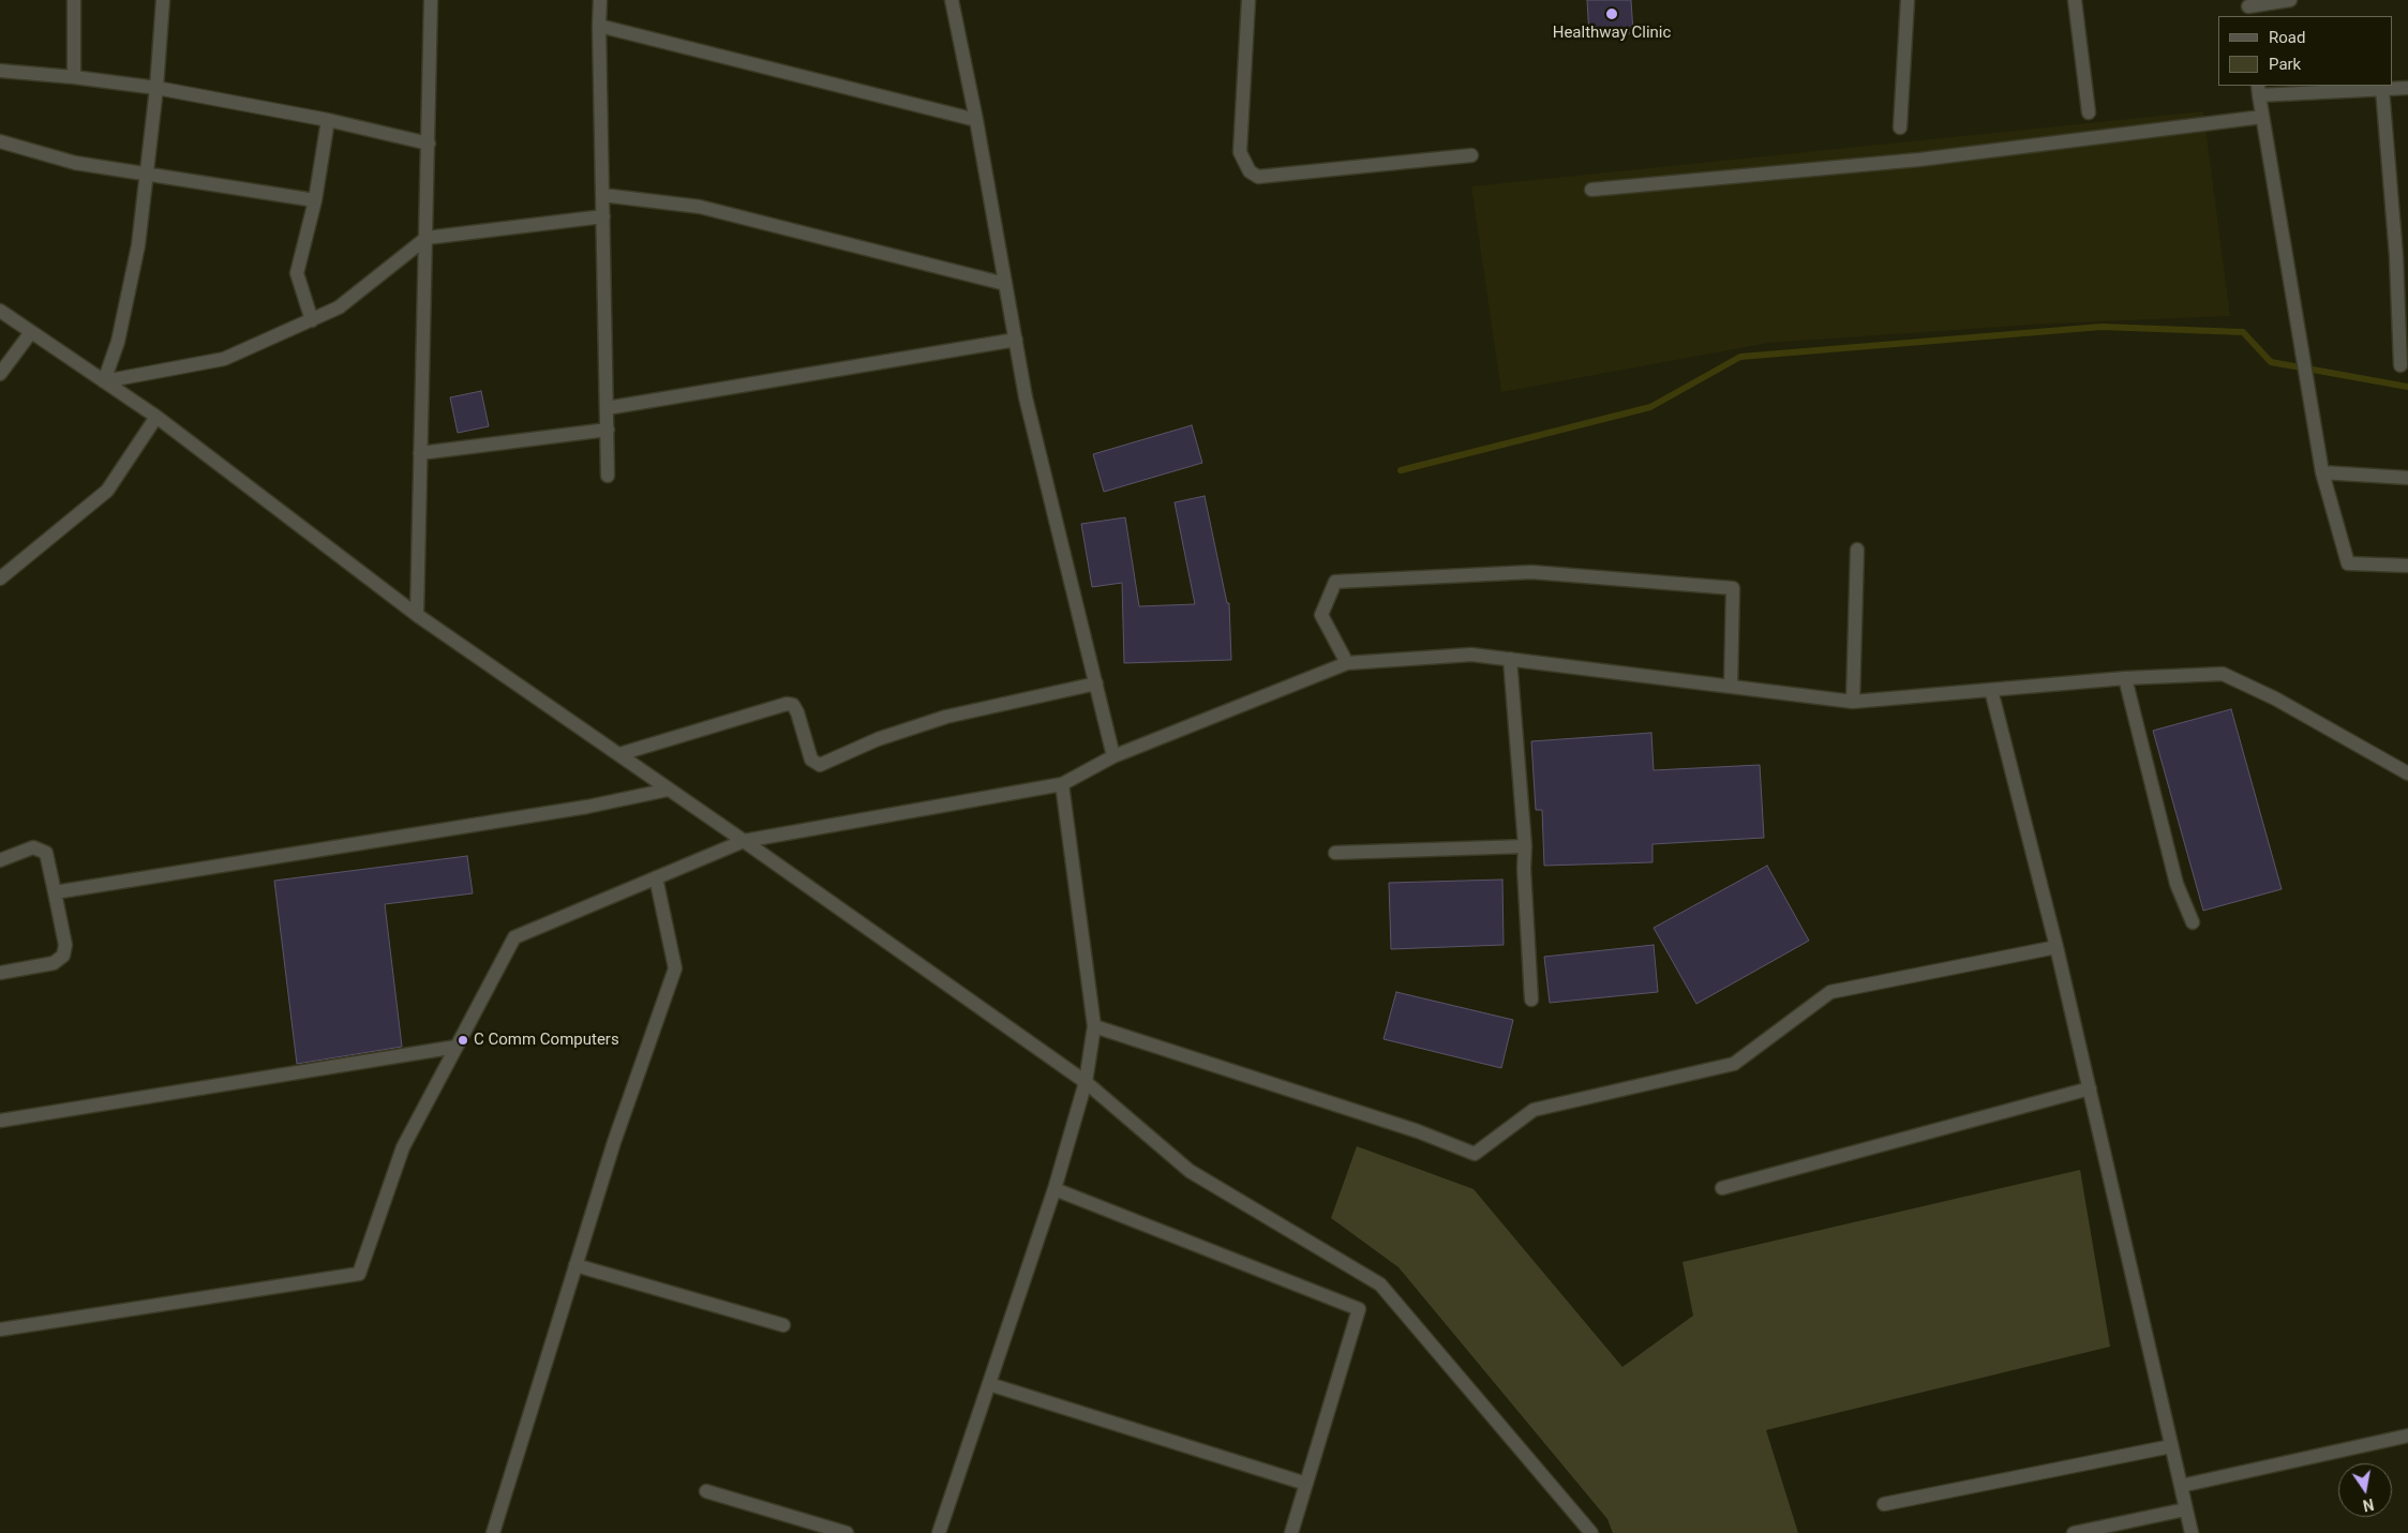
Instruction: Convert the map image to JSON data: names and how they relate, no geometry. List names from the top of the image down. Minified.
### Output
{"places":["Healthway Clinic","C Comm Computers"],"legend":["Road","Park"],"north":"bottom"}
